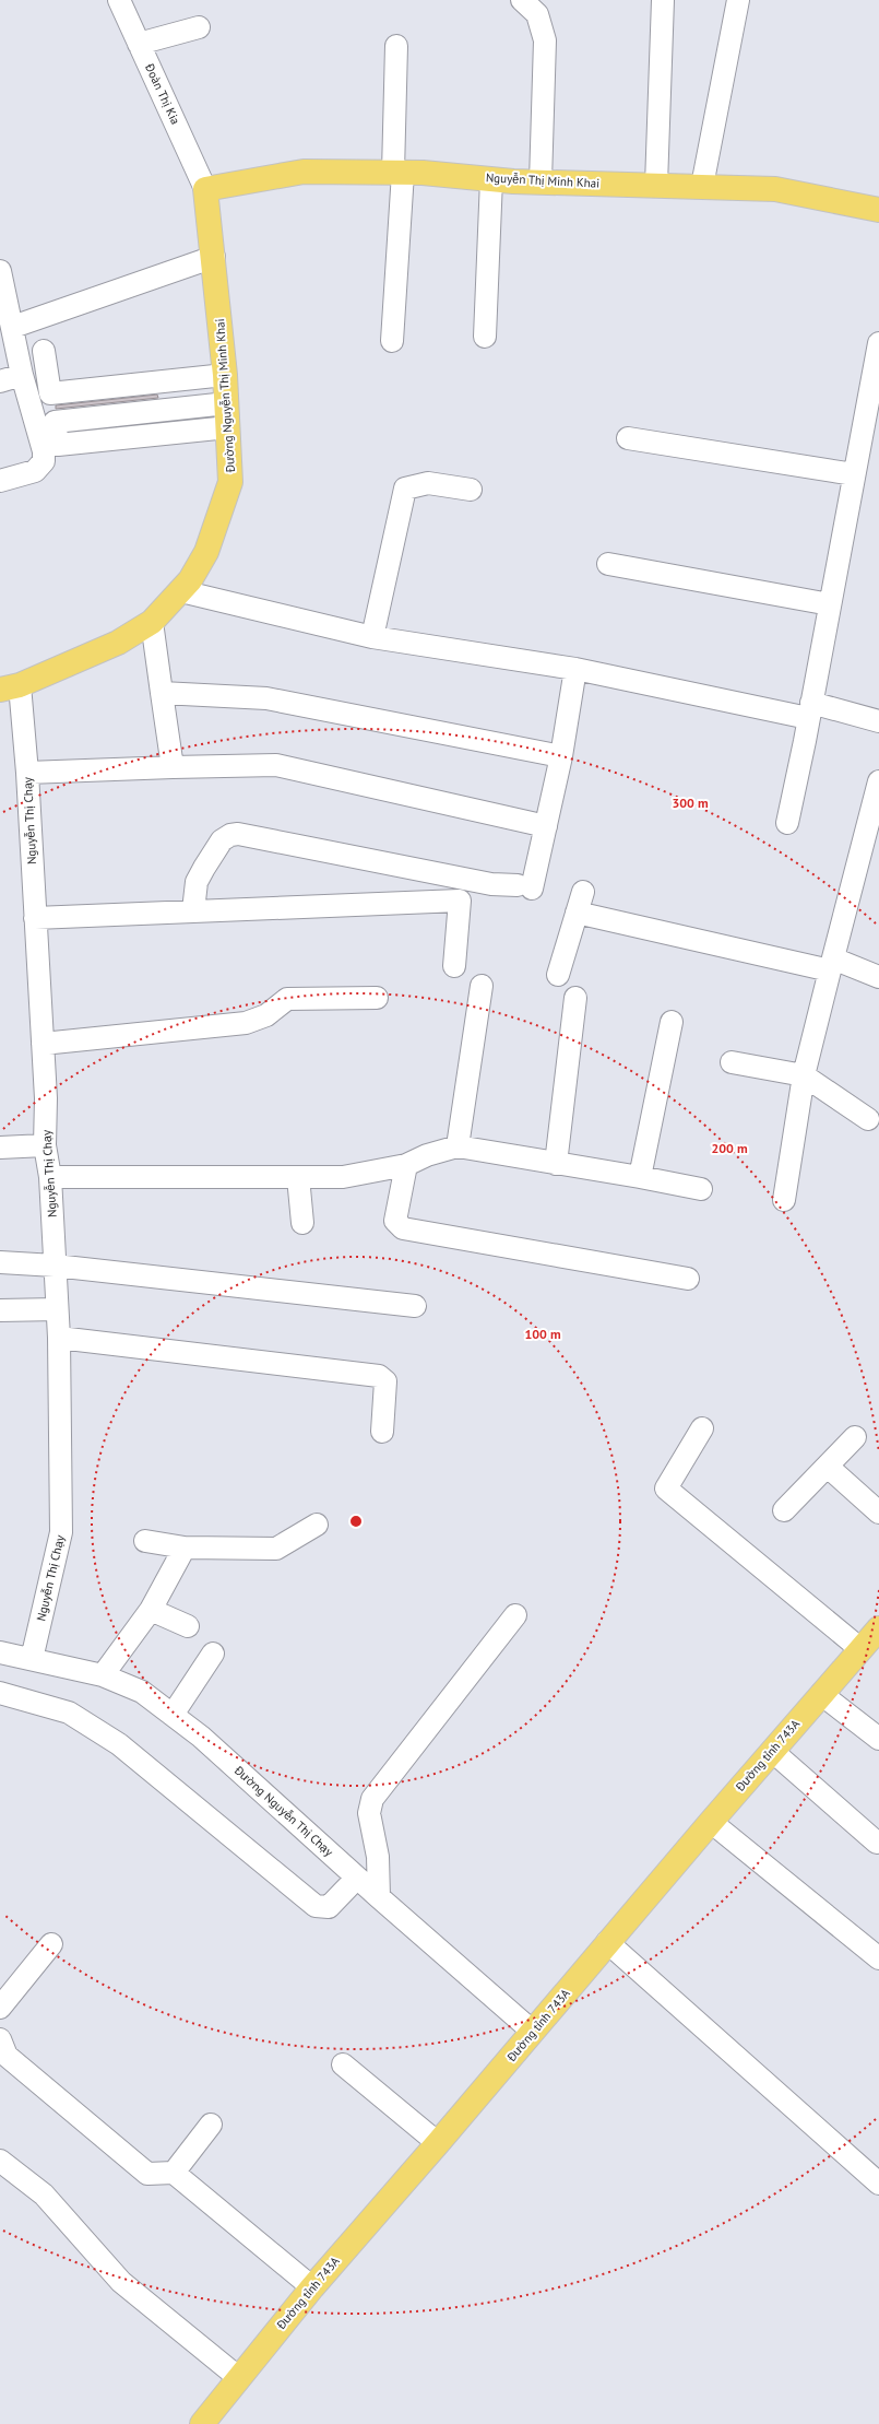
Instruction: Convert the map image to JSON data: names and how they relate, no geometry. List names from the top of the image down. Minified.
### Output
{"streets":{"main road":["Nguyễn Thị Minh Khai","Đường Nguyễn Thị Minh Khai","Đường tỉnh 743A"],"street":["Đoàn Thị Kia","Nguyễn Thị Chạy","Đường Nguyễn Thị Chạy"]},"crossings":[["Đoàn Thị Kia","Nguyễn Thị Minh Khai"],["Đoàn Thị Kia","Đường Nguyễn Thị Minh Khai"],["Nguyễn Thị Minh Khai","Đường Nguyễn Thị Minh Khai"],["Đường Nguyễn Thị Minh Khai","Nguyễn Thị Chạy"],["Nguyễn Thị Chạy","Đường Nguyễn Thị Chạy"],["Đường tỉnh 743A","Đường Nguyễn Thị Chạy"]],"rings":["300 m","200 m","100 m"]}
